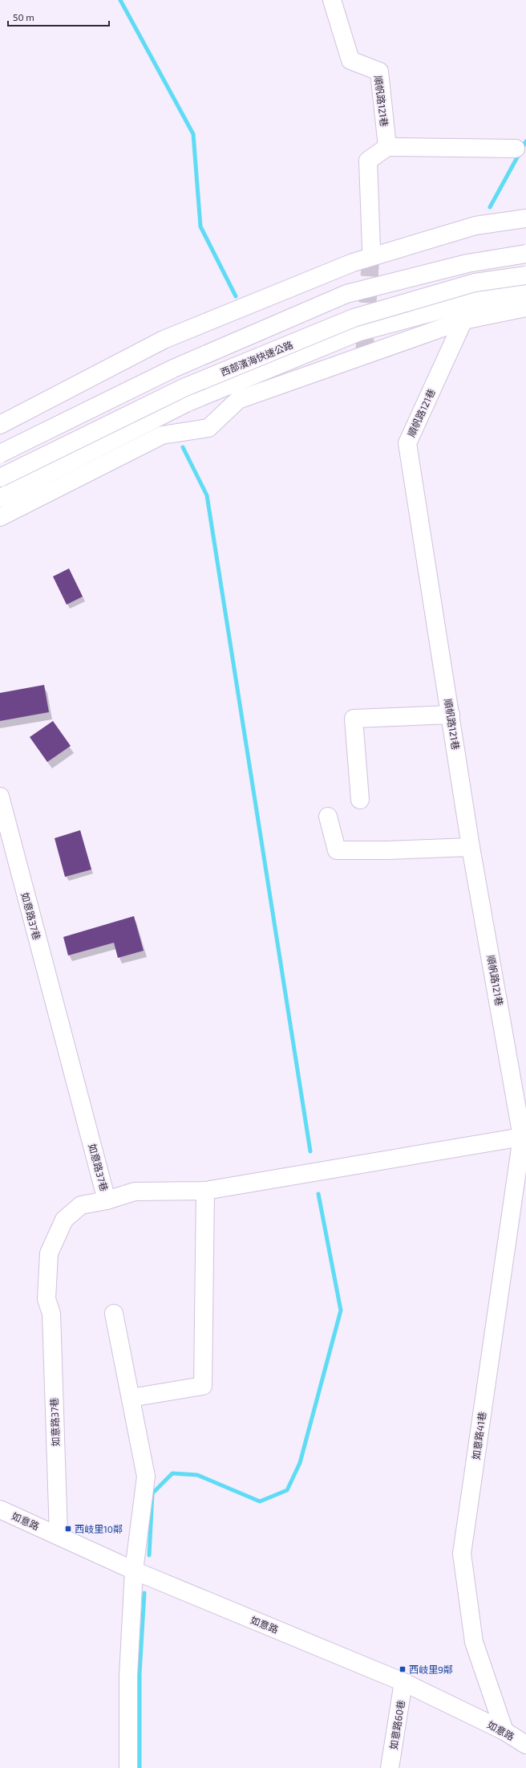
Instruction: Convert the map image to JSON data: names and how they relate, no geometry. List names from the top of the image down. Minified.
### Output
{"streets":{"main road":["順帆路121巷","西部濱海快速公路","如意路37巷","如意路41巷","如意路","如意路60巷"]},"crossings":[["順帆路121巷","如意路41巷"],["如意路37巷","如意路"],["如意路41巷","如意路"],["如意路","如意路60巷"]],"places":{"transit":["西岐里10鄰","西岐里9鄰"]},"scale_bar":"50 m"}
